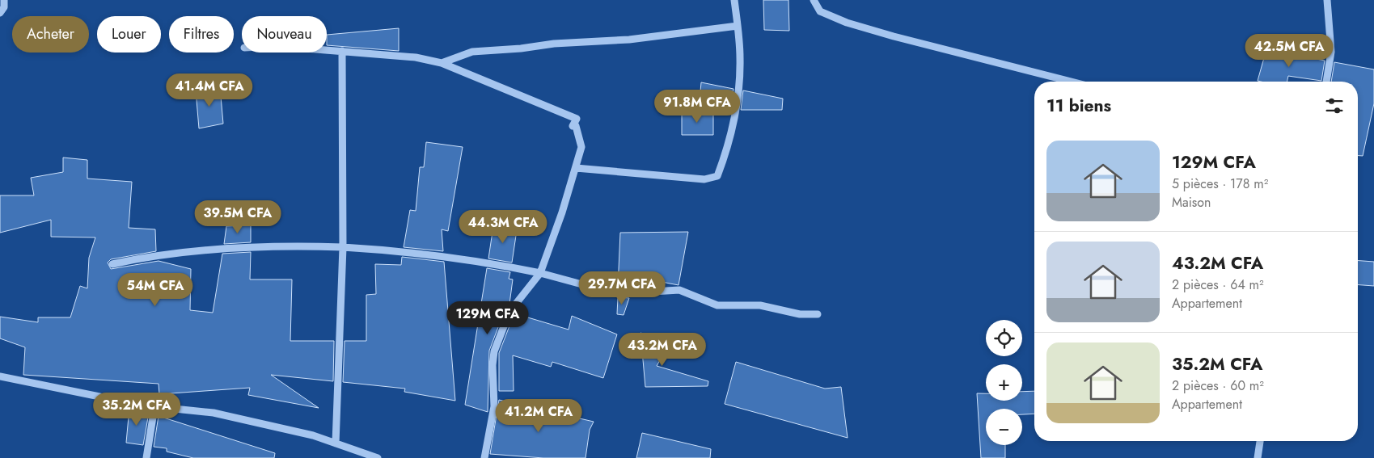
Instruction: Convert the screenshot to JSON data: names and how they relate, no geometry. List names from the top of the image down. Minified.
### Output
{"page":{"chip":["Acheter","Louer","Filtres","Nouveau"],"price":["42.5M CFA","41.4M CFA","91.8M CFA","39.5M CFA","44.3M CFA","29.7M CFA","54M CFA","129M CFA","43.2M CFA","35.2M CFA","41.2M CFA"],"heading":"11 biens","list":[{"name":"129M CFA","note":"5 pièces · 178 m² · Maison"},{"name":"43.2M CFA","note":"2 pièces · 64 m² · Appartement"},{"name":"35.2M CFA","note":"2 pièces · 60 m² · Appartement"}],"map_buttons":["+","−"]}}
